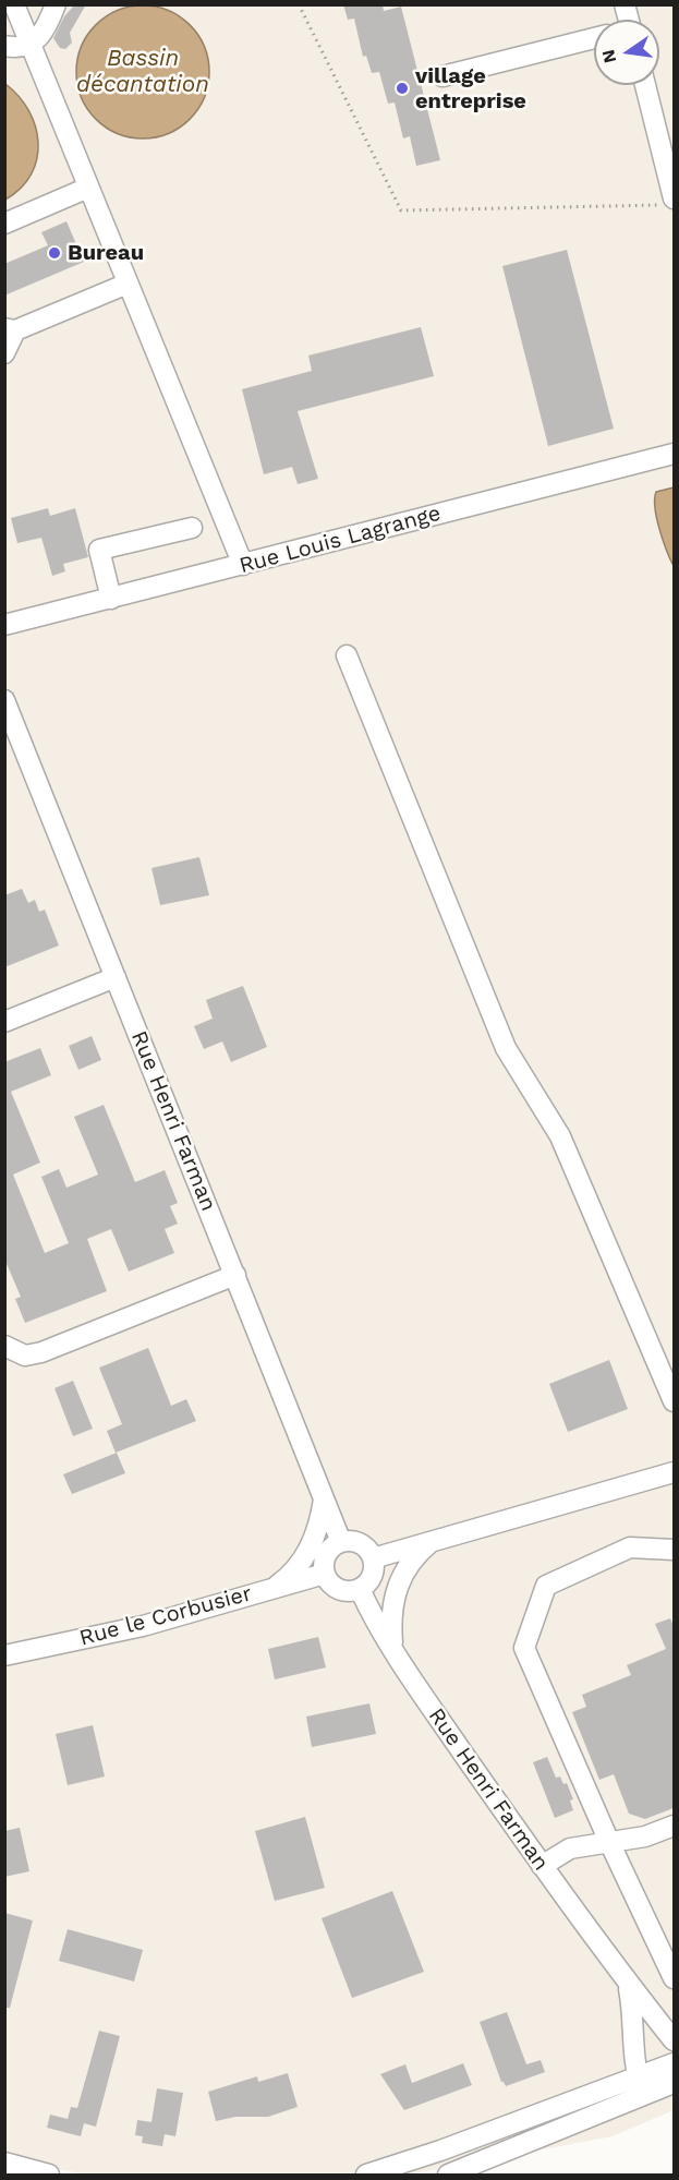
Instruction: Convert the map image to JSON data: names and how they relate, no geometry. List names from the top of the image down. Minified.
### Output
{"streets":{"street":["Rue Louis Lagrange","Rue Henri Farman","Rue le Corbusier"]},"crossings":[["Rue Henri Farman","Rue le Corbusier"]],"water":["Bassin décantation"],"places":["village entreprise","Bureau"],"north":"left"}
